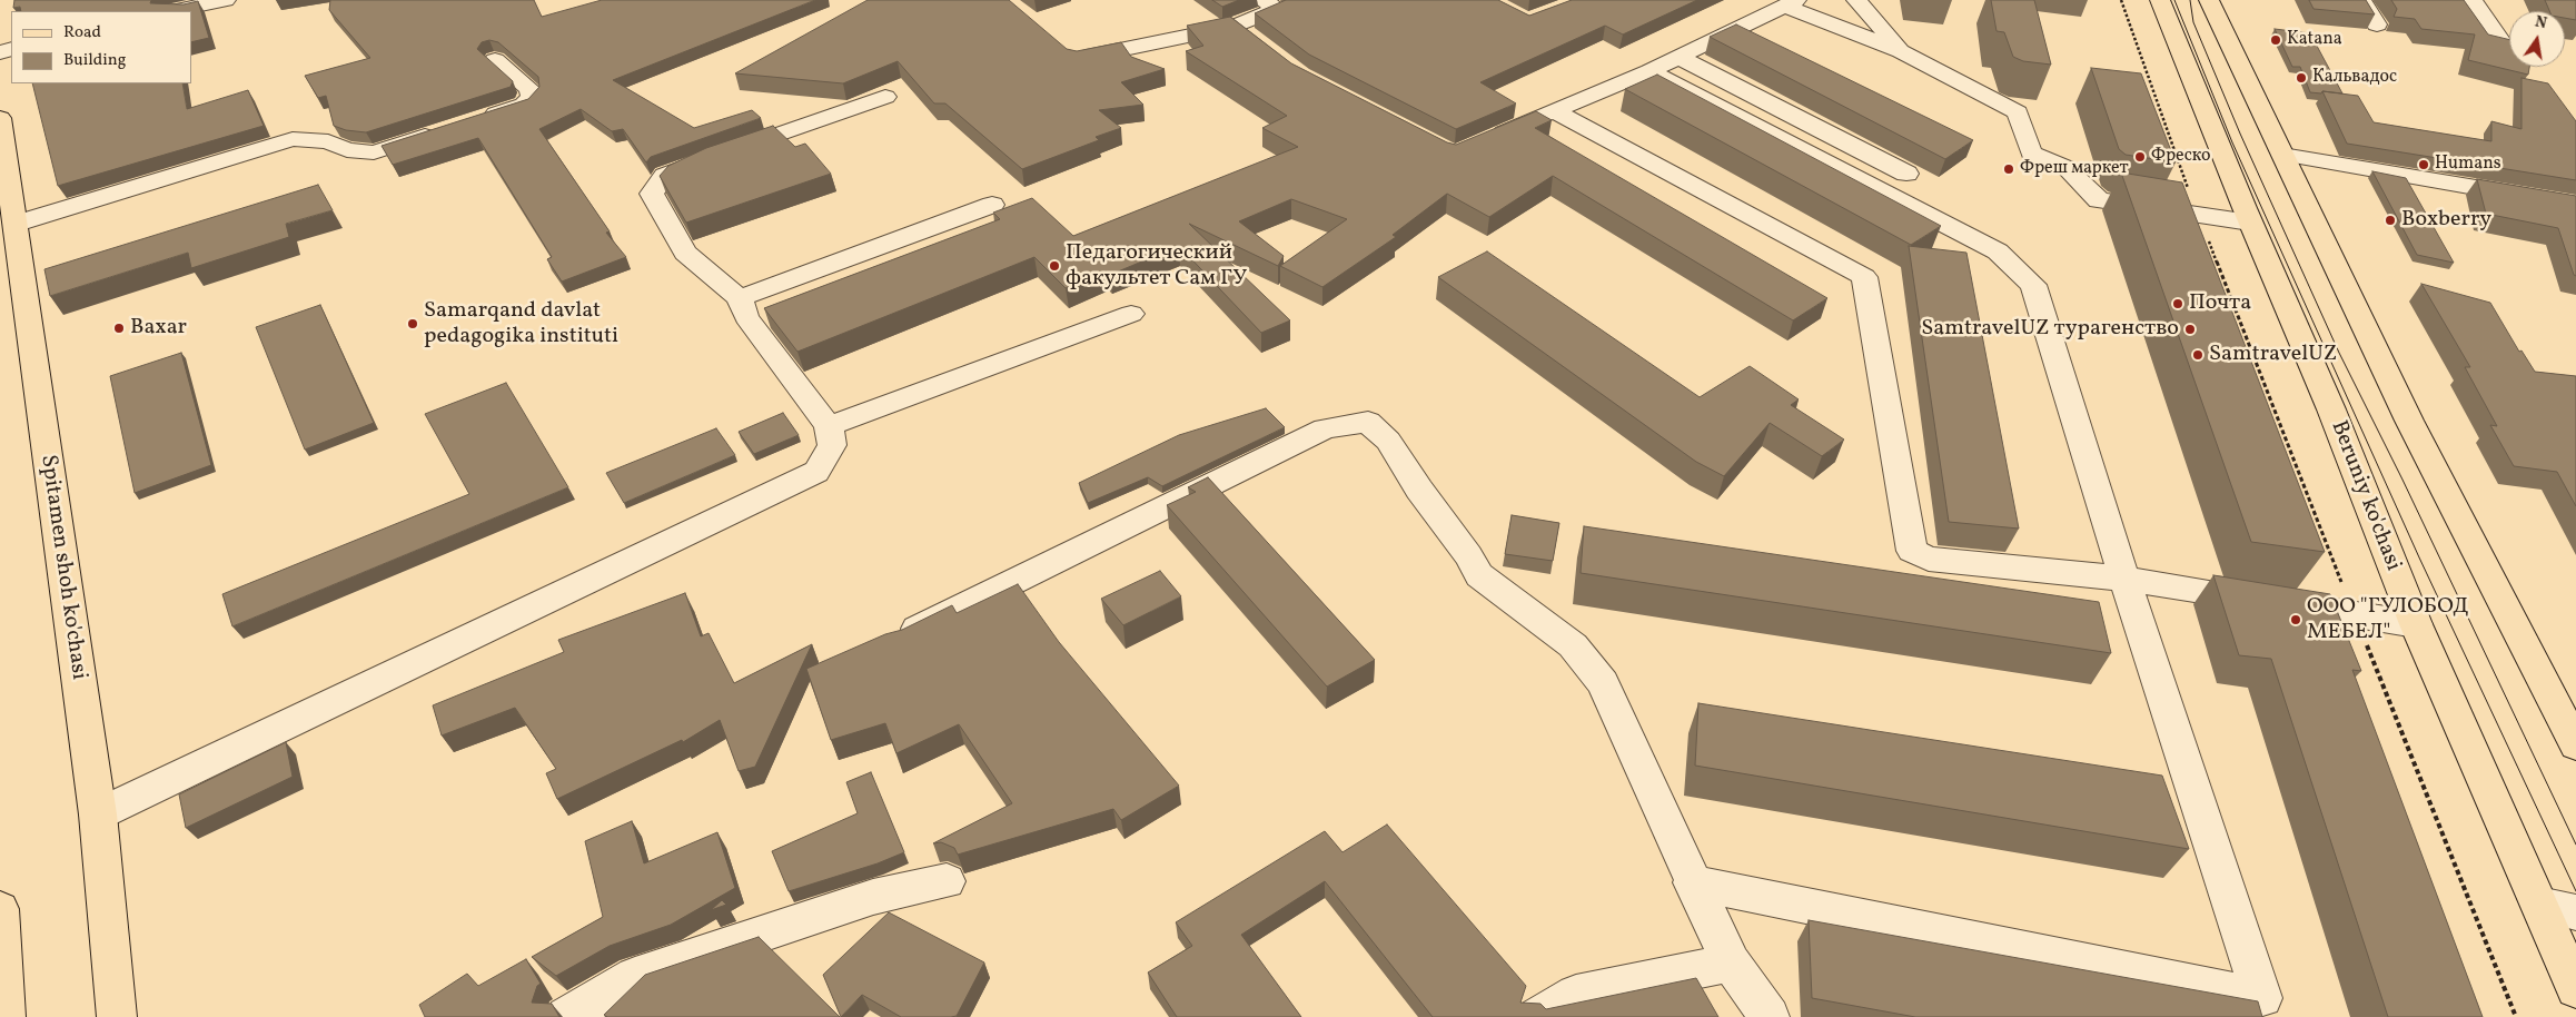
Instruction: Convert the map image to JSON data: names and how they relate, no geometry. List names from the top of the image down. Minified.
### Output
{"streets":{"main road":["Beruniy ko'chasi","Spitamen shoh ko'chasi"]},"places":["Katana","Кальвадос","Фреско","Humans","Фреш маркет","Boxberry","Педагогический факультет Сам ГУ","Почта","Samarqand davlat pedagogika instituti","Baxar","SamtravelUZ турагенство","SamtravelUZ","ООО \"ГУЛОБОД МЕБЕЛ\""],"legend":["Road","Building"],"north":"top"}
